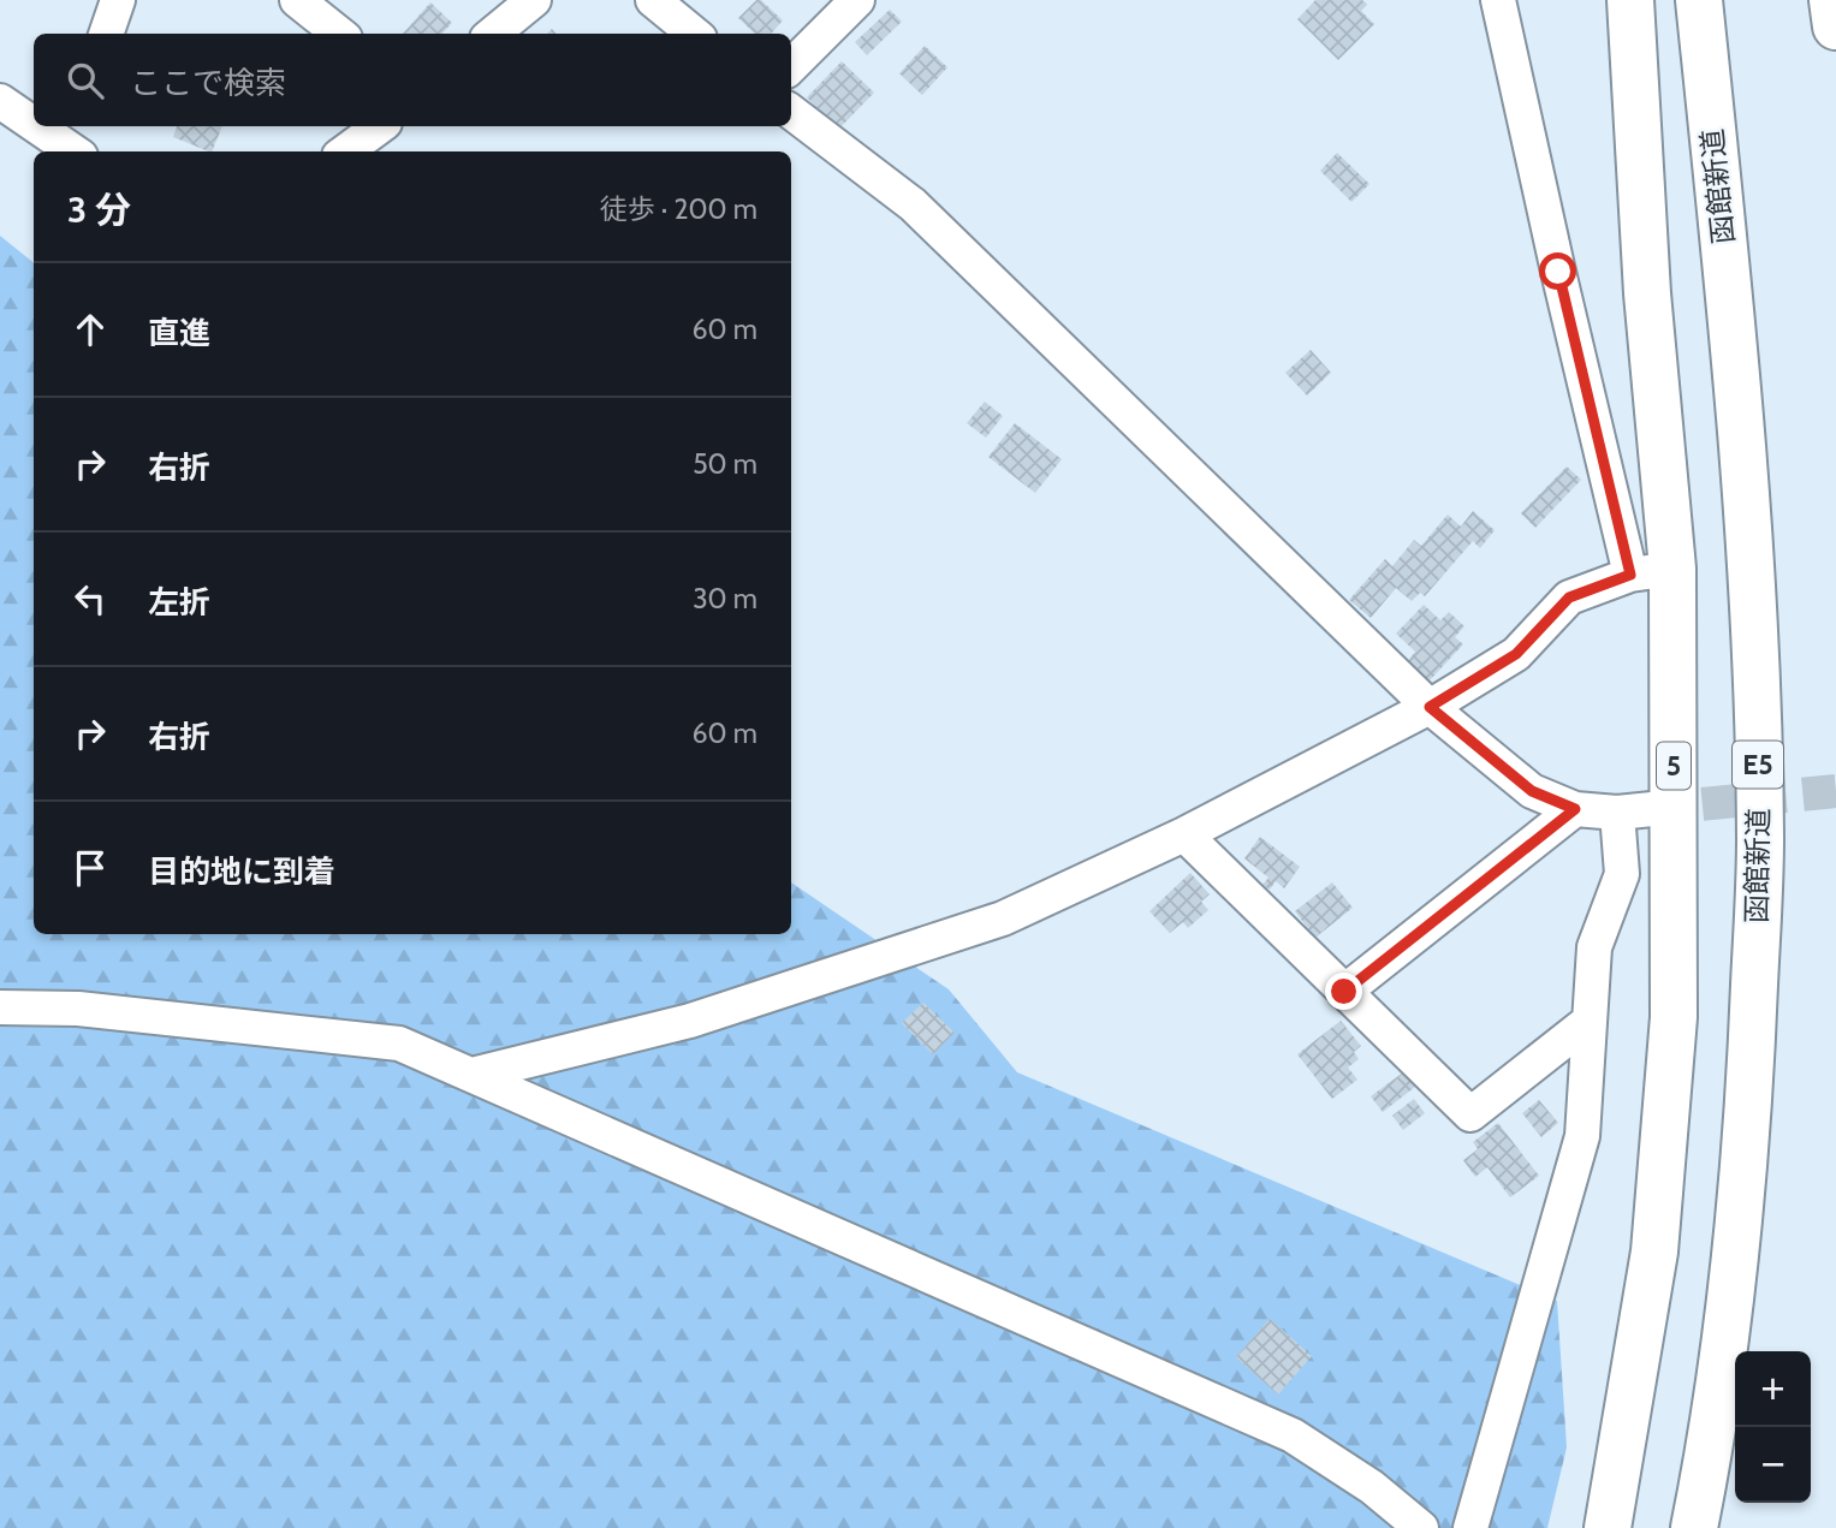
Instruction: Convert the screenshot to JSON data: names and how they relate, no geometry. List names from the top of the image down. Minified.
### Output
{"streets":{"highway":["函館新道","E5","5"]},"page":{"search":"ここで検索","heading":["3 分","徒歩 · 200 m"],"list":[["直進","60 m"],["右折","50 m"],["左折","30 m"],["右折","60 m"],"目的地に到着"],"map_buttons":["+","−"]}}
